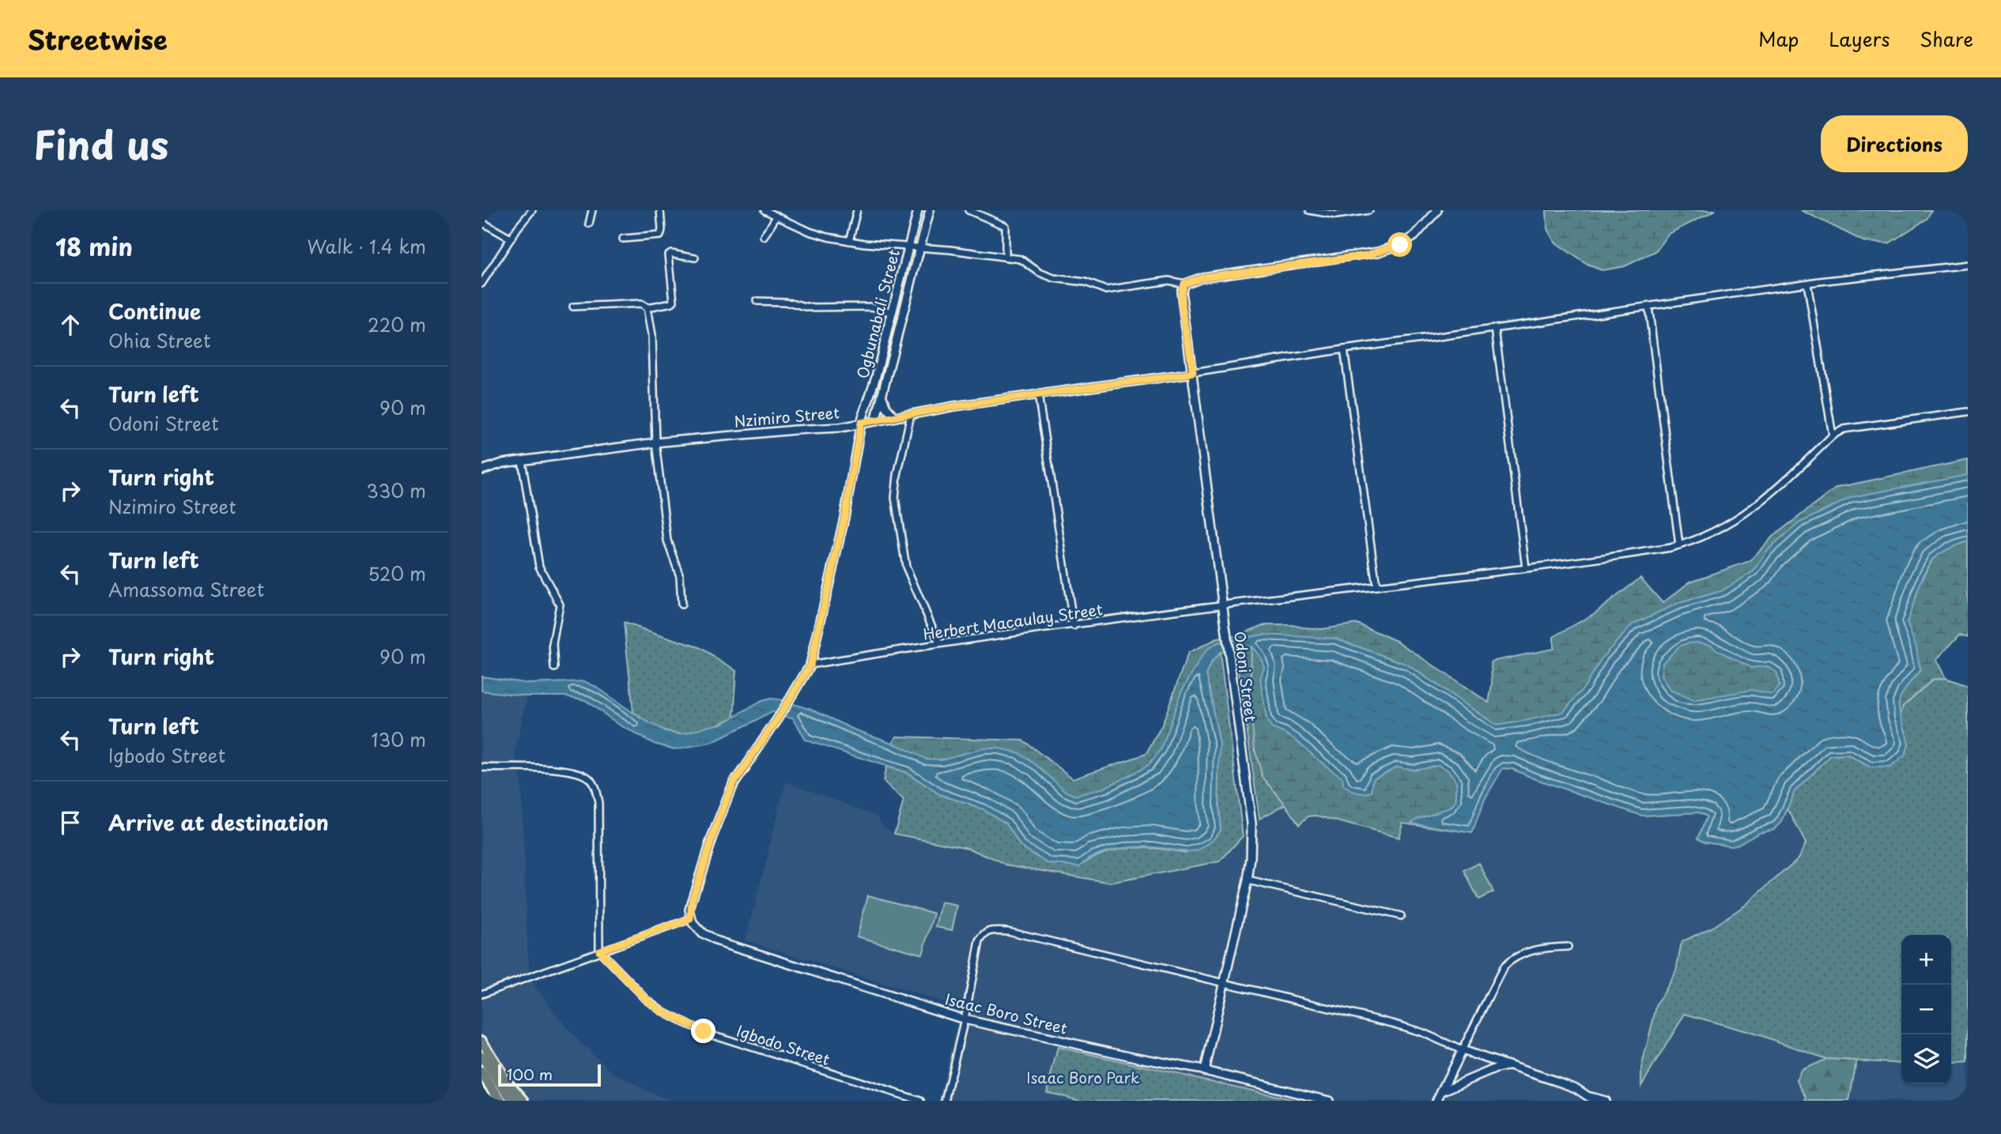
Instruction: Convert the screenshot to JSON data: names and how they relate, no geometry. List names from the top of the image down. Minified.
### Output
{"streets":{"street":["Ogbunabali Street","Nzimiro Street","Herbert Macaulay Street","Odoni Street","Isaac Boro Street","Igbodo Street"]},"crossings":[["Ogbunabali Street","Nzimiro Street"],["Ogbunabali Street","Herbert Macaulay Street"],["Ogbunabali Street","Isaac Boro Street"],["Nzimiro Street","Odoni Street"],["Herbert Macaulay Street","Odoni Street"],["Odoni Street","Isaac Boro Street"]],"parks":["Isaac Boro Park"],"scale_bar":"100 m","page":{"header":"Streetwise","nav":["Map","Layers","Share"],"title":"Find us","buttons":"Directions","heading":["18 min","Walk · 1.4 km"],"list":[["Continue","Ohia Street","220 m"],["Turn left","Odoni Street","90 m"],["Turn right","Nzimiro Street","330 m"],["Turn left","Amassoma Street","520 m"],["Turn right","90 m"],["Turn left","Igbodo Street","130 m"],"Arrive at destination"],"map_buttons":["+","−"],"scale":"100 m"}}
